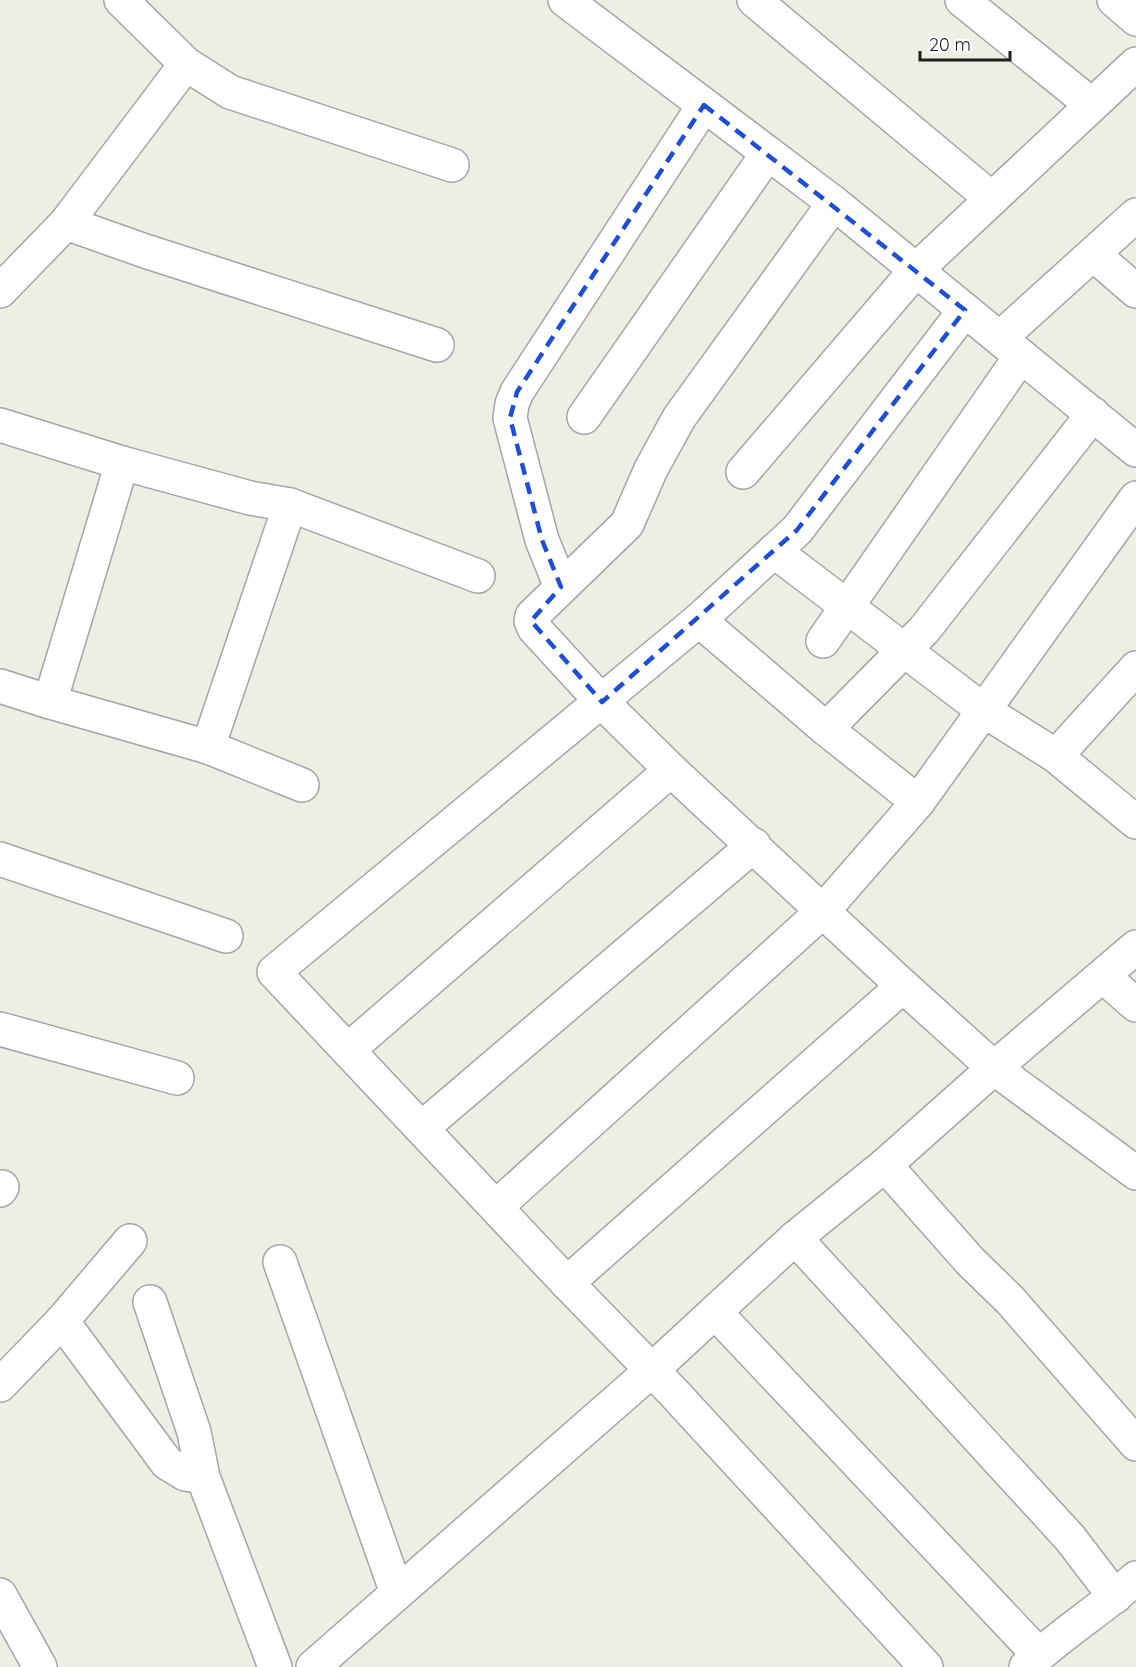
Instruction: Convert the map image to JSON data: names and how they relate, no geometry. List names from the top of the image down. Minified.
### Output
{"scale_bar":"20 m"}
